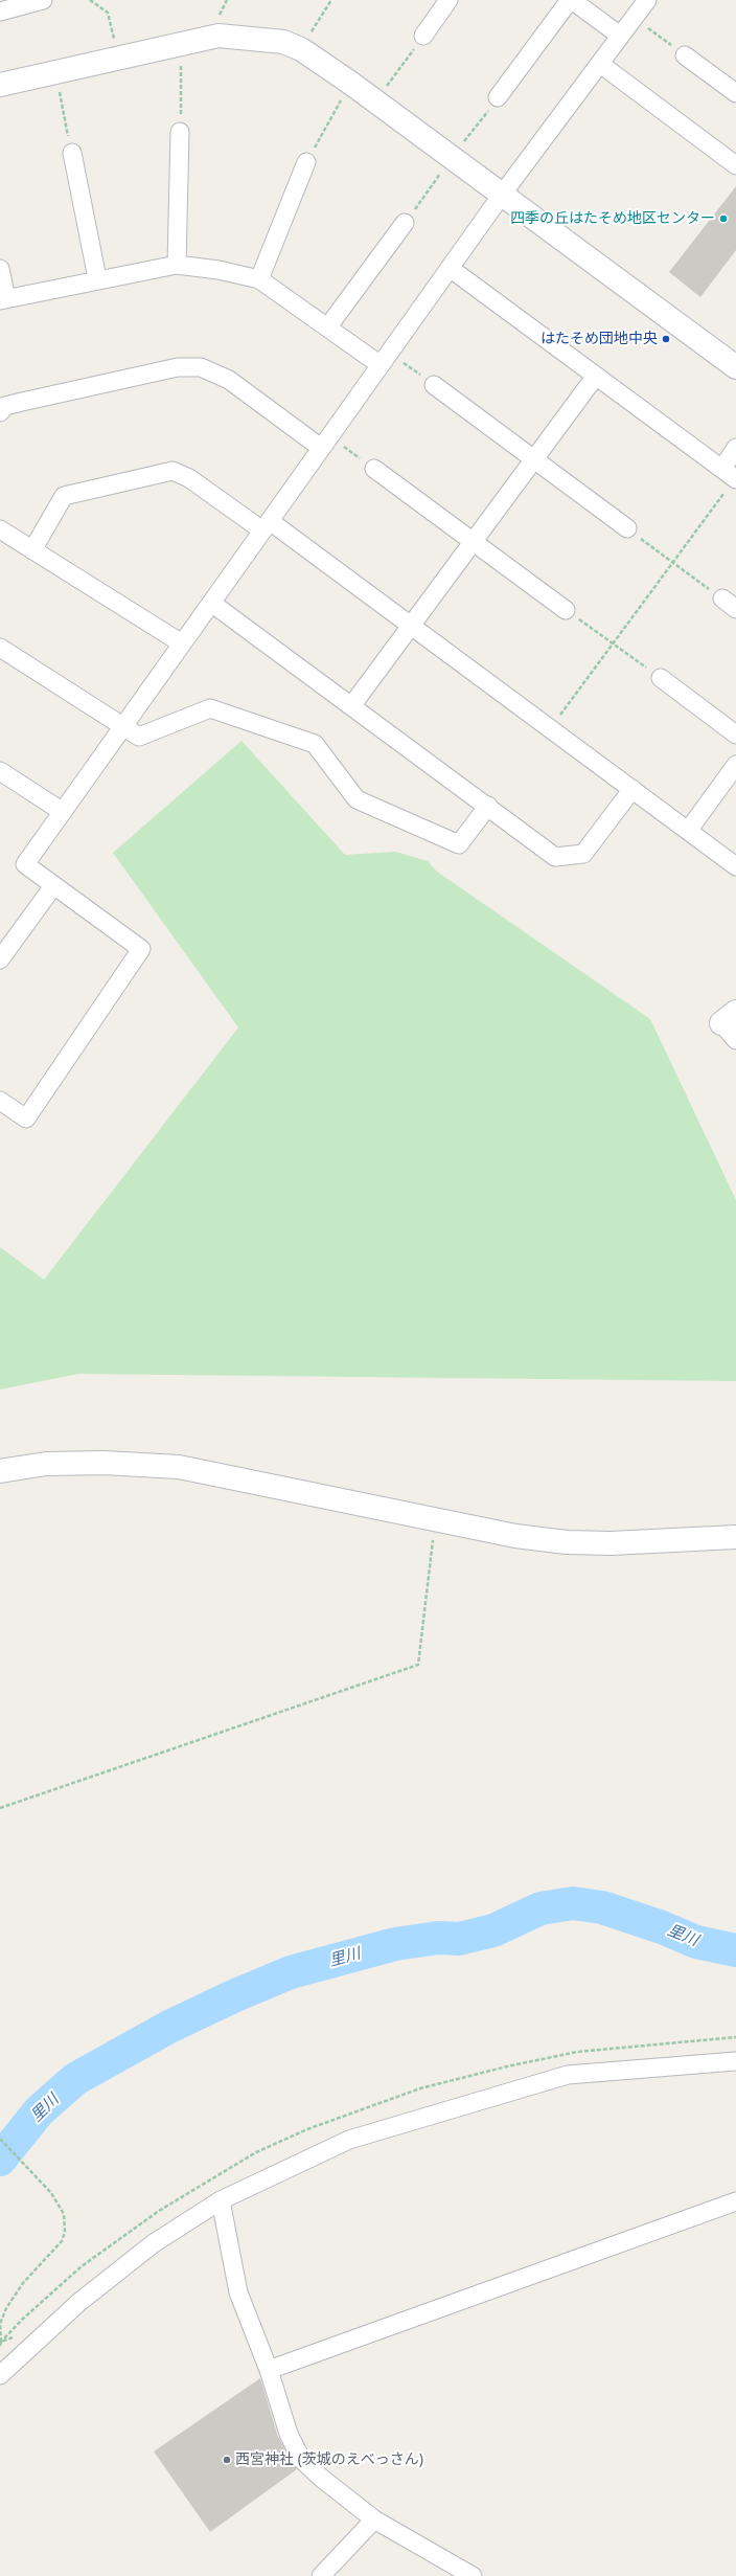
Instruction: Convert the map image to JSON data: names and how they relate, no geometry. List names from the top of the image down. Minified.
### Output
{"water":["里川"],"places":["四季の丘はたそめ地区センター","はたそめ団地中央","西宮神社 (茨城のえべっさん)"]}
